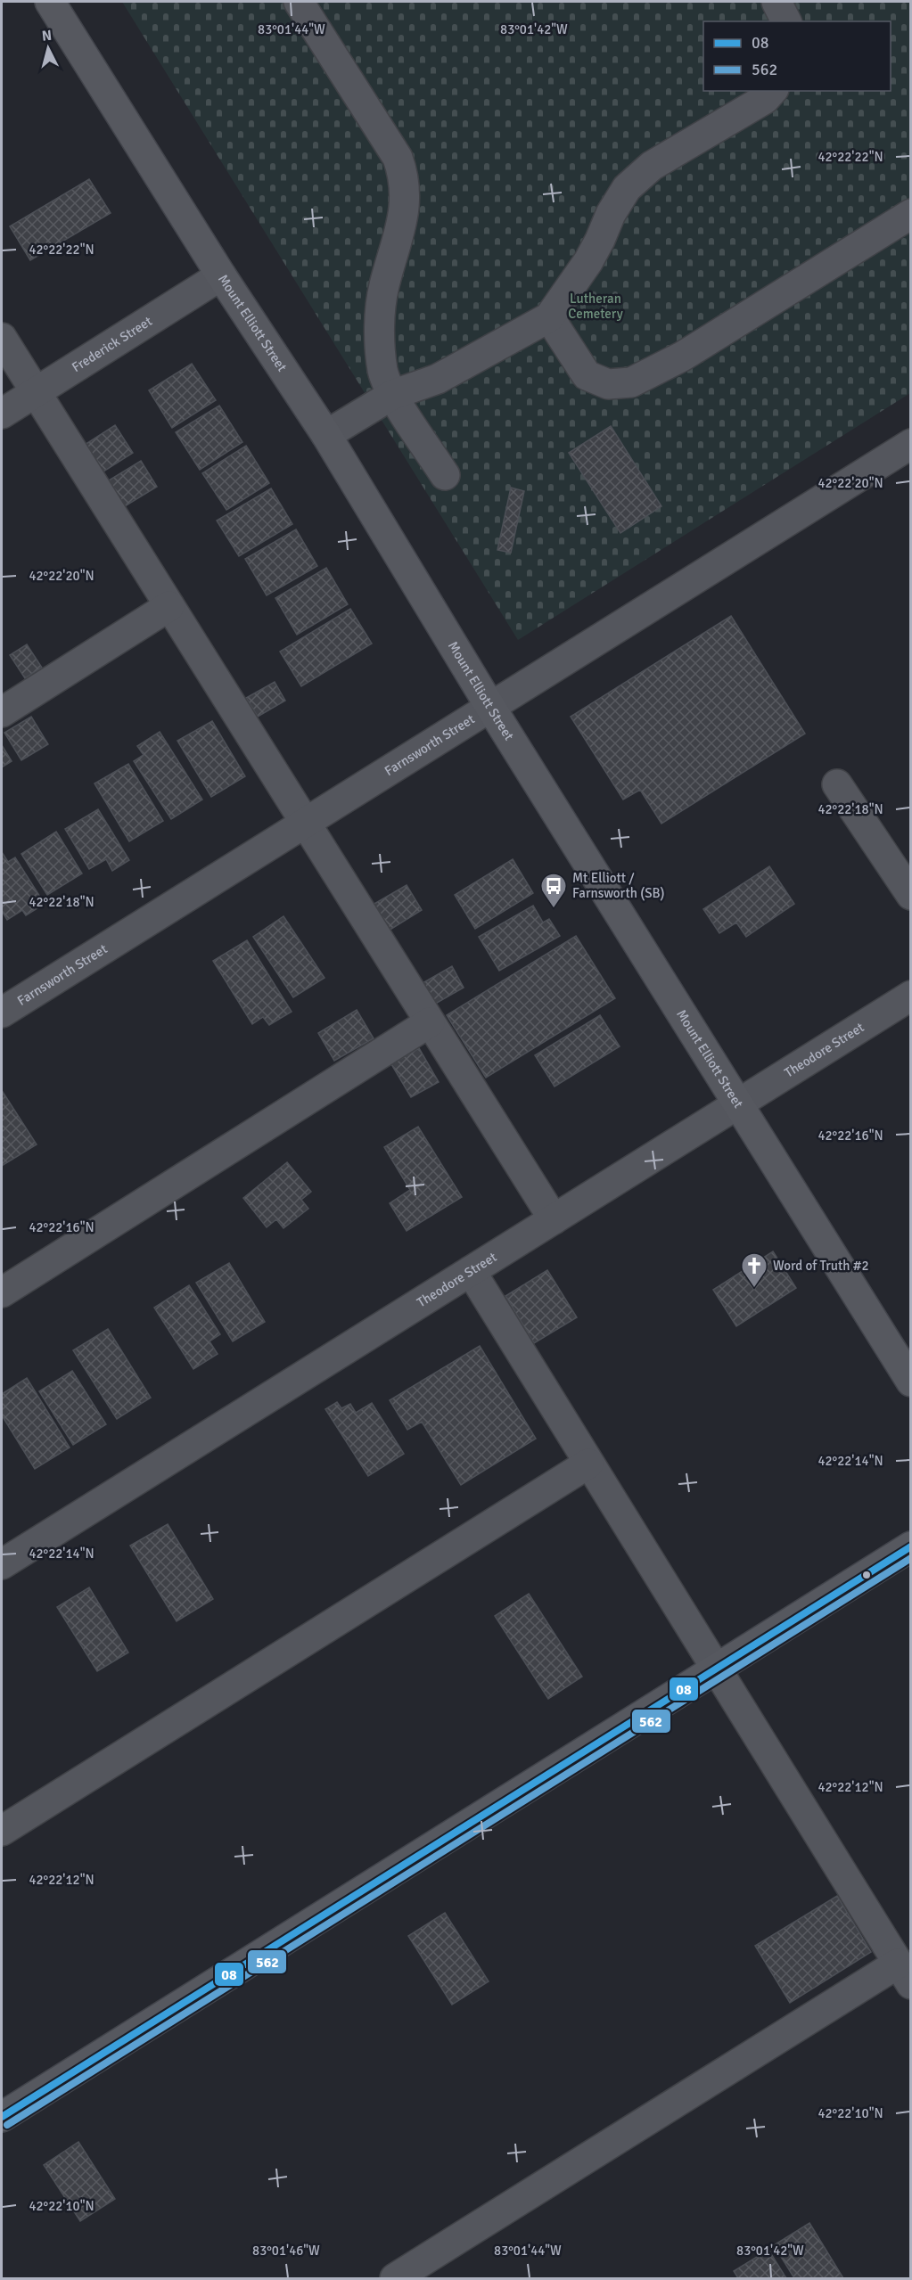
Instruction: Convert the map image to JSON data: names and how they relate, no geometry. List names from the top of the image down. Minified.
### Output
{"streets":{"main road":["Mount Elliott Street"],"street":["Frederick Street","Farnsworth Street","Theodore Street"]},"crossings":[["Mount Elliott Street","Frederick Street"],["Mount Elliott Street","Farnsworth Street"],["Mount Elliott Street","Theodore Street"]],"parks":["Lutheran Cemetery"],"places":{"bus stop":["Mt Elliott / Farnsworth (SB)"],"church":["Word of Truth #2"]},"lines":["transit line 08","transit line 562"],"legend":["08","562"],"north":"top","coordinates":["83°01'44\"W","83°01'42\"W","42°22'22\"N","42°22'20\"N","42°22'18\"N","42°22'16\"N","42°22'14\"N","42°22'12\"N","42°22'10\"N","83°01'46\"W"]}
